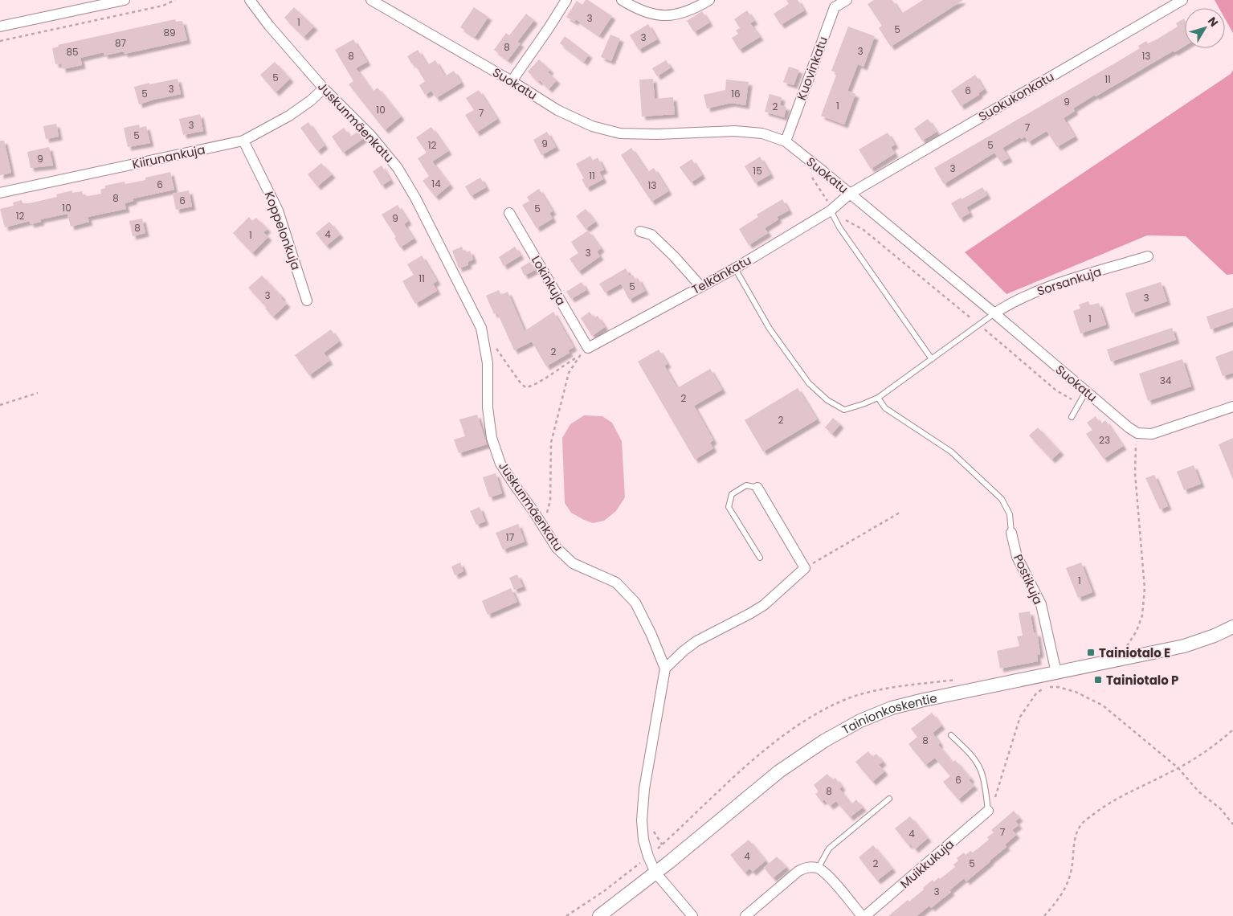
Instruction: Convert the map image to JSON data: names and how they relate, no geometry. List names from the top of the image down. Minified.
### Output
{"streets":{"street":["Kuovinkatu","Suokatu","Suokukonkatu","Juskunmäenkatu","Kiirunankuja","Koppelonkuja","Telkänkatu","Lokinkuja","Sorsankuja","Postikuja","Tainionkoskentie","Muikkukuja"]},"crossings":[["Kuovinkatu","Suokatu"],["Suokatu","Suokukonkatu"],["Suokatu","Telkänkatu"],["Suokatu","Sorsankuja"],["Suokukonkatu","Telkänkatu"],["Juskunmäenkatu","Kiirunankuja"],["Kiirunankuja","Koppelonkuja"],["Telkänkatu","Lokinkuja"],["Postikuja","Tainionkoskentie"]],"places":{"transit":["Tainiotalo E","Tainiotalo P"]},"house_numbers":["3","1","5","89","3","87","8","3","85","8","13","5","11","3","6","5","16","9","1","2","10","7","3","7","5","9","12","5","9","3","15","11","14","6","13","8","6","10","5","12","9","8","4","1","3","11","5","3","3","1","2","34","2","2","23","17","1","8","6","8","7","4","4","2","5","3"],"north":"top right"}
